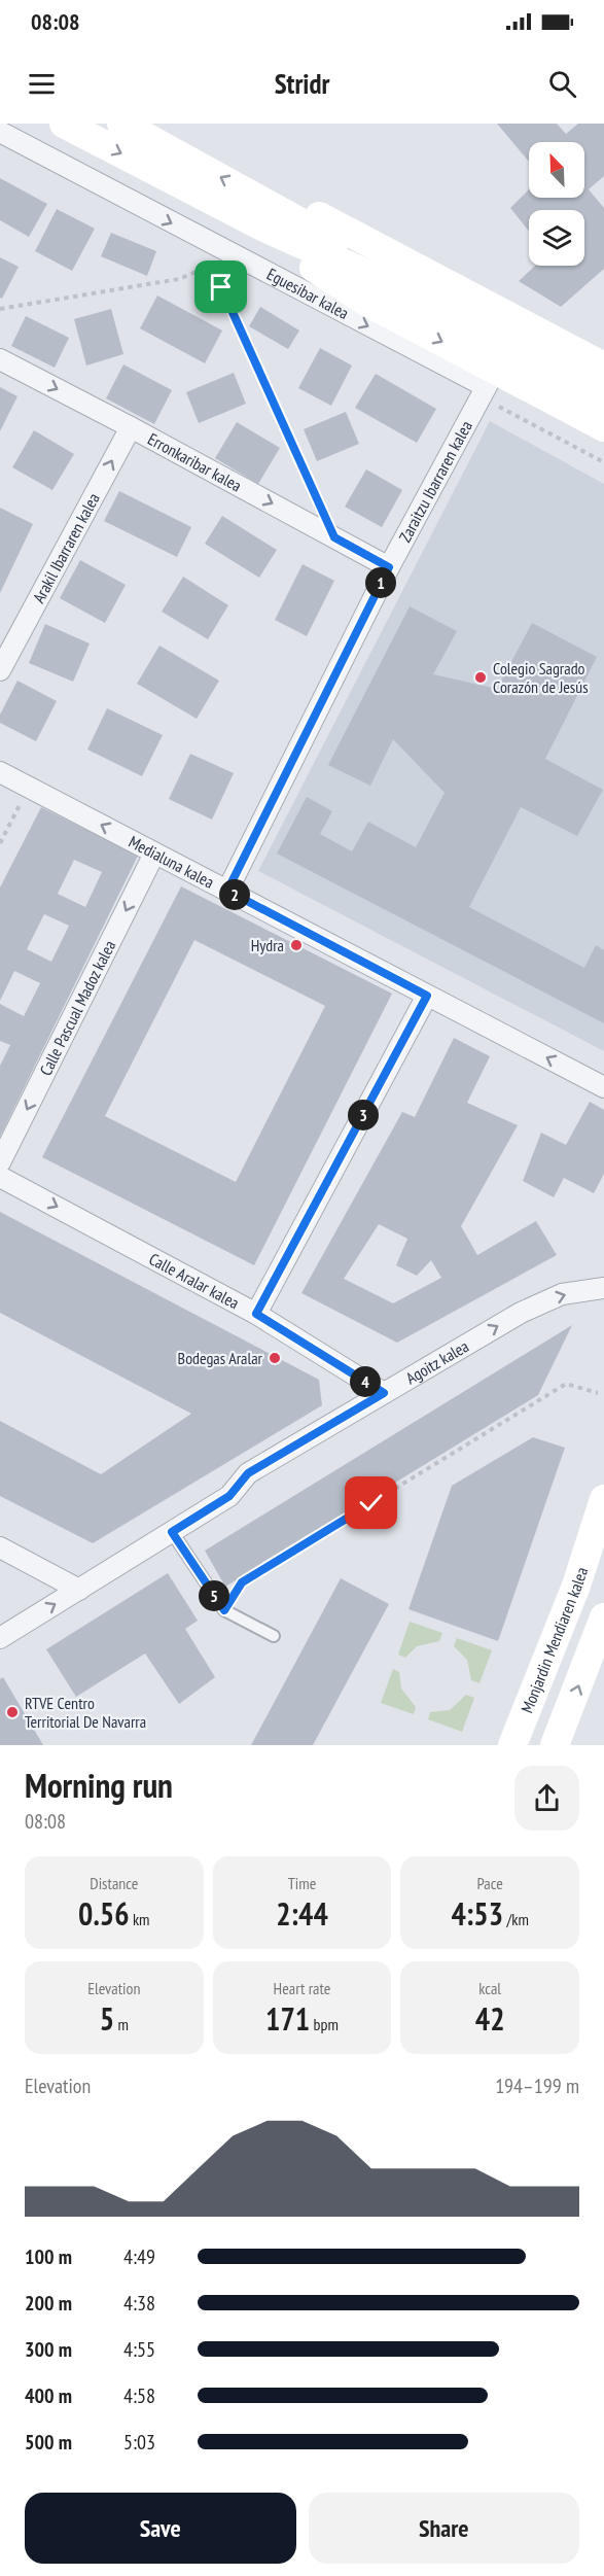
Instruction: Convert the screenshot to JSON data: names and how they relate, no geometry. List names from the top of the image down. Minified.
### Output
{"streets":{"street":["Eguesibar kalea","Erronkaribar kalea","Zaraitzu Ibarraren kalea","Arakil Ibarraren kalea","Medialuna kalea","Calle Pascual Madoz kalea","Calle Aralar kalea","Agoitz kalea","Monjardin Mendiaren kalea"]},"crossings":[["Eguesibar kalea","Zaraitzu Ibarraren kalea"],["Erronkaribar kalea","Zaraitzu Ibarraren kalea"],["Erronkaribar kalea","Arakil Ibarraren kalea"],["Zaraitzu Ibarraren kalea","Medialuna kalea"],["Medialuna kalea","Calle Pascual Madoz kalea"],["Calle Aralar kalea","Agoitz kalea"]],"one_way":["Erronkaribar kalea","Arakil Ibarraren kalea","Medialuna kalea","Calle Pascual Madoz kalea","Calle Aralar kalea","Agoitz kalea"],"places":["Colegio Sagrado Corazón de Jesús","Hydra","Bodegas Aralar","RTVE Centro Territorial De Navarra"],"north":"top left","page":{"status":"08:08","header":"Stridr","pins":["1","2","3","4","5"],"heading":["Morning run","08:08"],"stats":[["Distance","0.56 km"],["Time","2:44"],["Pace","4:53 /km"],["Elevation","5 m"],["Heart rate","171 bpm"],["kcal","42"]],"chart":["Elevation","194–199 m"],"list":[{"name":"100 m","note":"4:49"},{"name":"200 m","note":"4:38"},{"name":"300 m","note":"4:55"},{"name":"400 m","note":"4:58"},{"name":"500 m","note":"5:03"}],"buttons":["Save","Share"]}}
